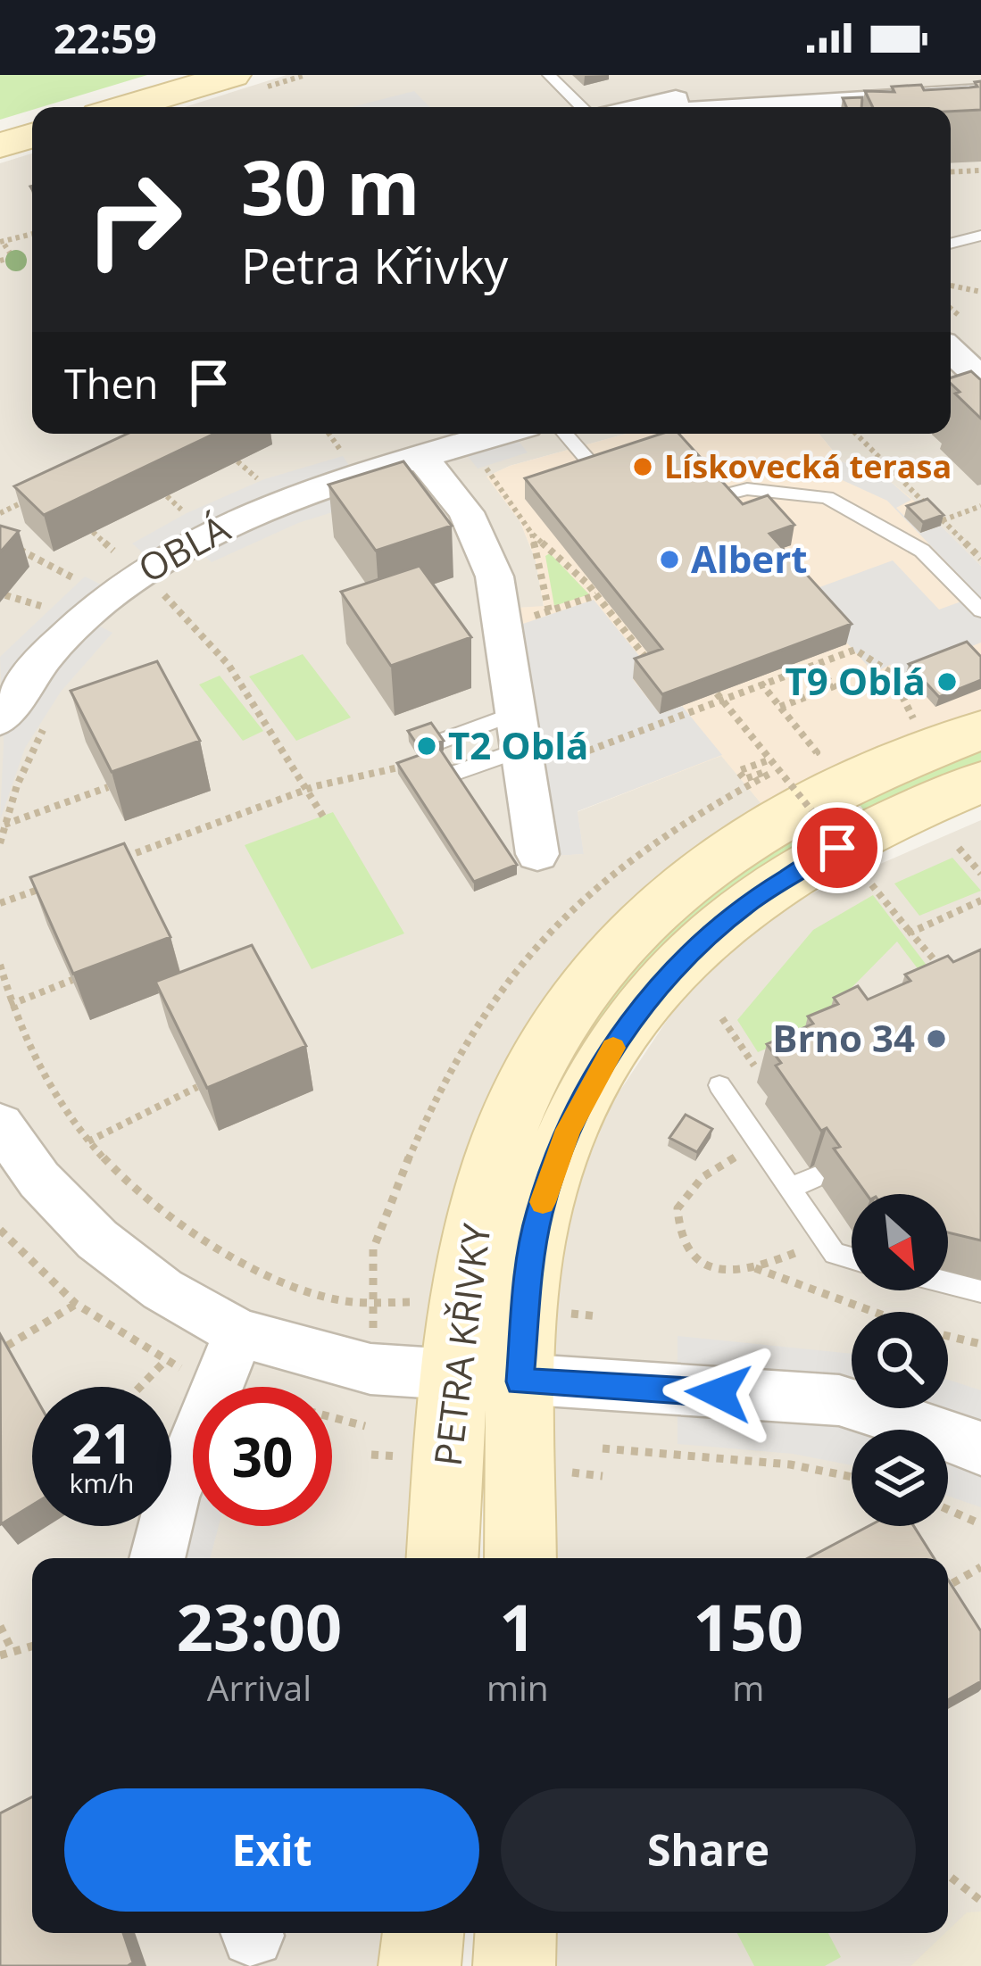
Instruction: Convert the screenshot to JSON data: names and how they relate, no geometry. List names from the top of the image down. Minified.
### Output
{"streets":{"street":["OBLÁ","PETRA KŘIVKY"]},"places":["Lískovecká terasa","Albert","T9 Oblá","T2 Oblá","Brno 34"],"north":"bottom right","page":{"status":"22:59","turn":["30 m","Petra Křivky"],"then":"Then","speed":"21 km/h","limit":"30","eta":["23:00","Arrival","1","min","150","m"],"buttons":["Exit","Share"]}}
